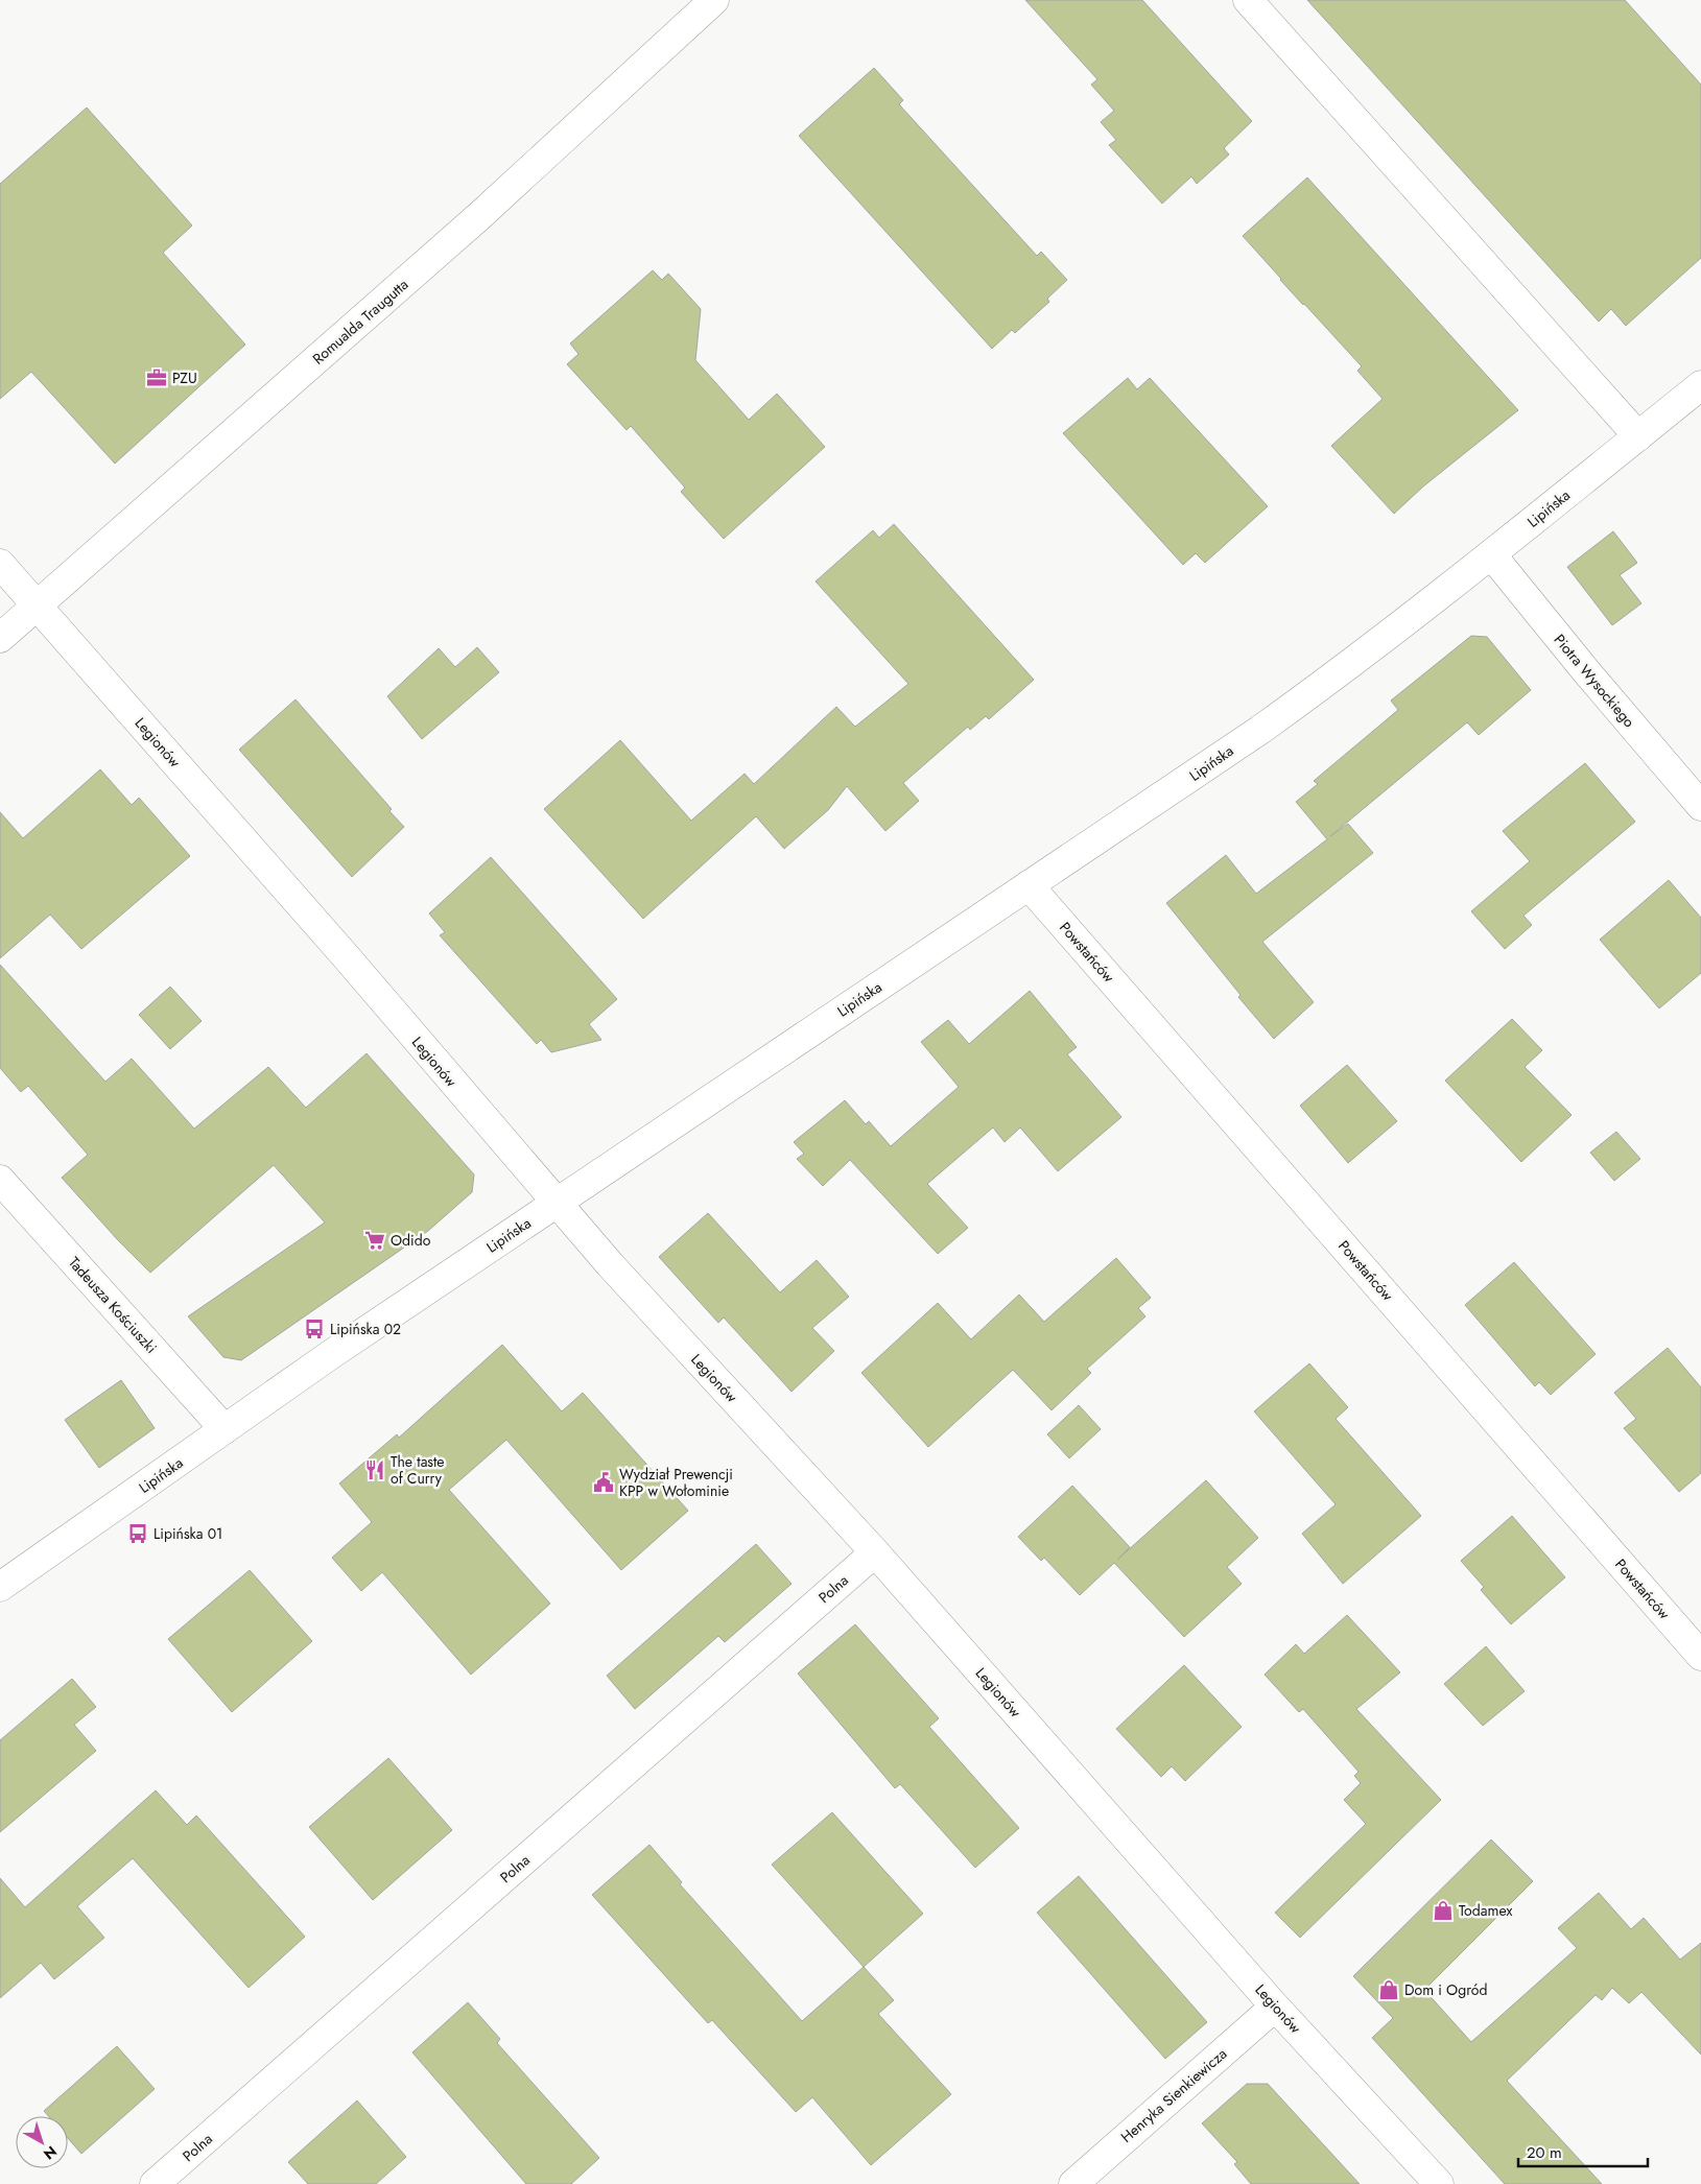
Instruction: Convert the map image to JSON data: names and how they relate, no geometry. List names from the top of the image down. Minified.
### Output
{"streets":{"street":["Romualda Traugutta","Lipińska","Piotra Wysockiego","Legionów","Powstańców","Tadeusza Kościuszki","Polna","Henryka Sienkiewicza"]},"crossings":[["Romualda Traugutta","Legionów"],["Lipińska","Piotra Wysockiego"],["Lipińska","Legionów"],["Lipińska","Powstańców"],["Lipińska","Tadeusza Kościuszki"],["Legionów","Polna"],["Legionów","Henryka Sienkiewicza"]],"places":{"office":["PZU"],"supermarket":["Odido"],"bus stop":["Lipińska 02","Lipińska 01"],"restaurant":["The taste of Curry"],"public building":["Wydział Prewencji KPP w Wołominie"],"shop":["Todamex","Dom i Ogród"]},"scale_bar":"20 m","north":"bottom right"}
